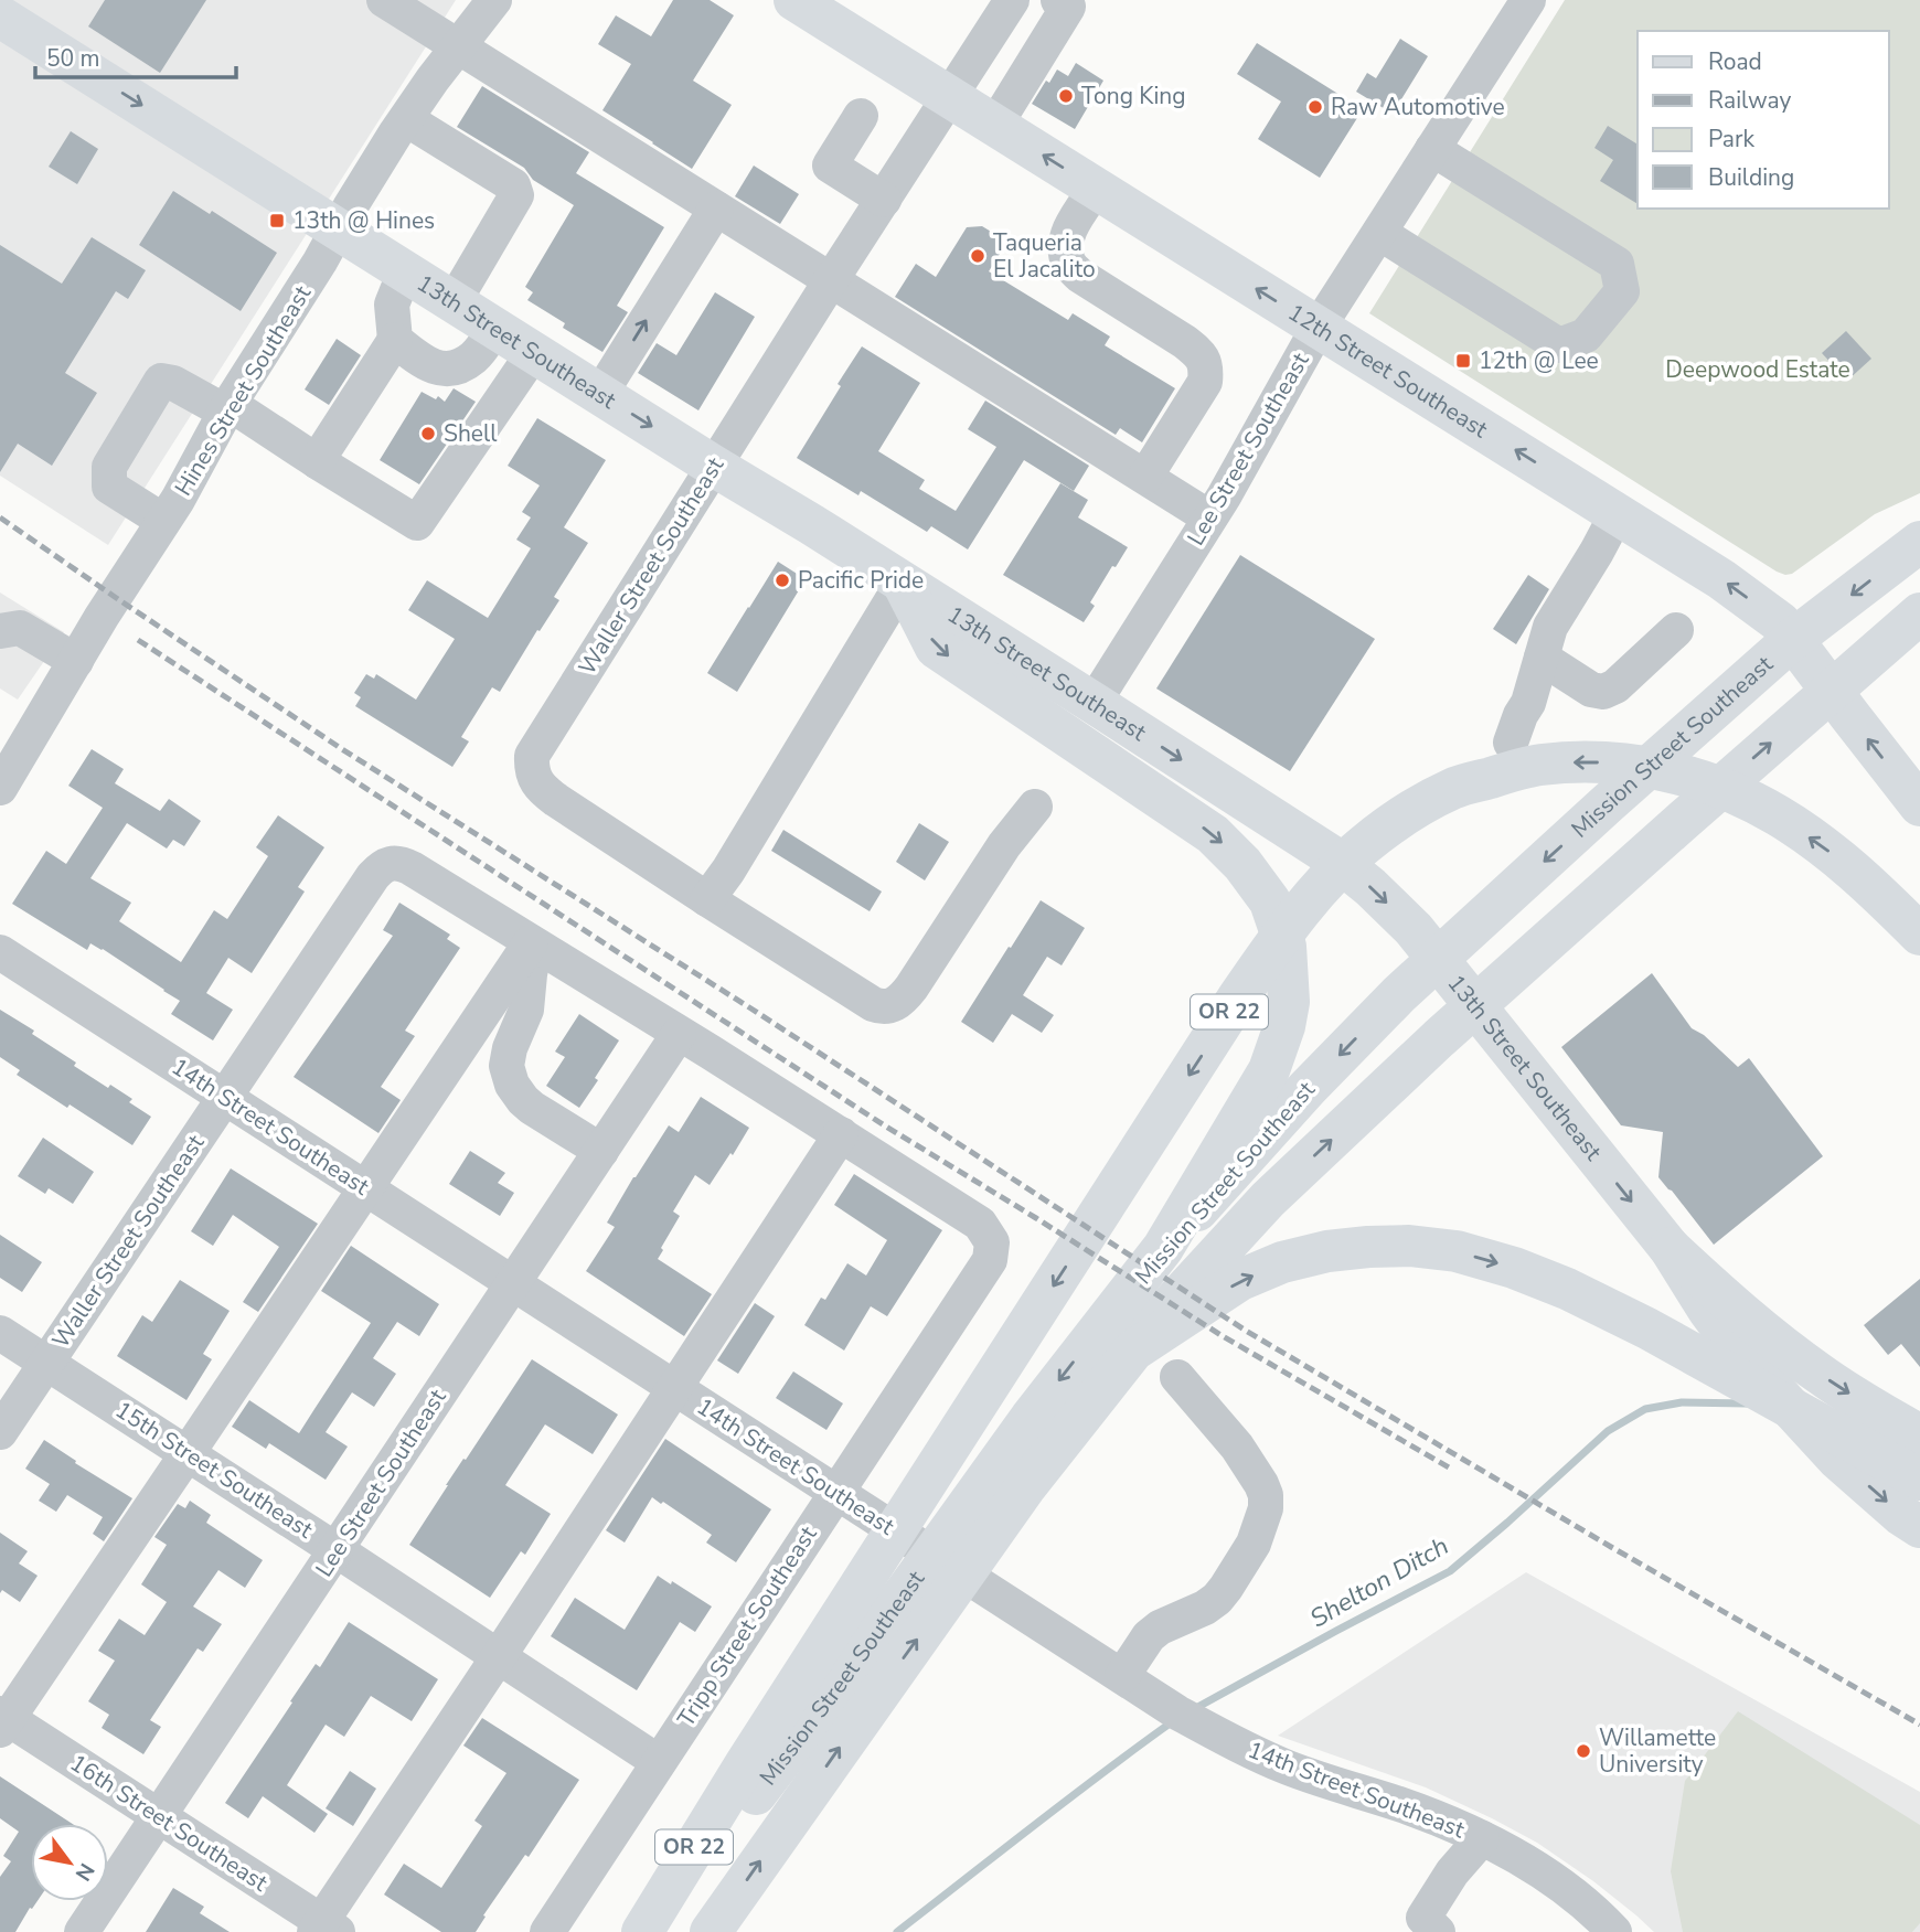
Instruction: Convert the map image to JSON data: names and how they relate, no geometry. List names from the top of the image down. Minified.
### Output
{"streets":{"main road":["13th Street Southeast","12th Street Southeast","Mission Street Southeast","OR 22"],"street":["Hines Street Southeast","Lee Street Southeast","Waller Street Southeast","14th Street Southeast","15th Street Southeast","Tripp Street Southeast","16th Street Southeast"]},"crossings":[["13th Street Southeast","Hines Street Southeast"],["13th Street Southeast","Lee Street Southeast"],["13th Street Southeast","Waller Street Southeast"],["12th Street Southeast","Lee Street Southeast"],["12th Street Southeast","Waller Street Southeast"],["12th Street Southeast","Mission Street Southeast"],["Lee Street Southeast","14th Street Southeast"],["Lee Street Southeast","15th Street Southeast"],["Lee Street Southeast","16th Street Southeast"],["Waller Street Southeast","14th Street Southeast"],["Waller Street Southeast","15th Street Southeast"],["Mission Street Southeast","OR 22"],["14th Street Southeast","Tripp Street Southeast"],["15th Street Southeast","Tripp Street Southeast"]],"one_way":["13th Street Southeast","12th Street Southeast"],"water":["Shelton Ditch"],"parks":["Deepwood Estate"],"places":{"other":["Tong King","Raw Automotive","Taqueria El Jacalito","Shell","Pacific Pride","Willamette University"],"transit":["13th @ Hines","12th @ Lee"]},"legend":["Road","Railway","Park","Building"],"scale_bar":"50 m","north":"bottom right"}
